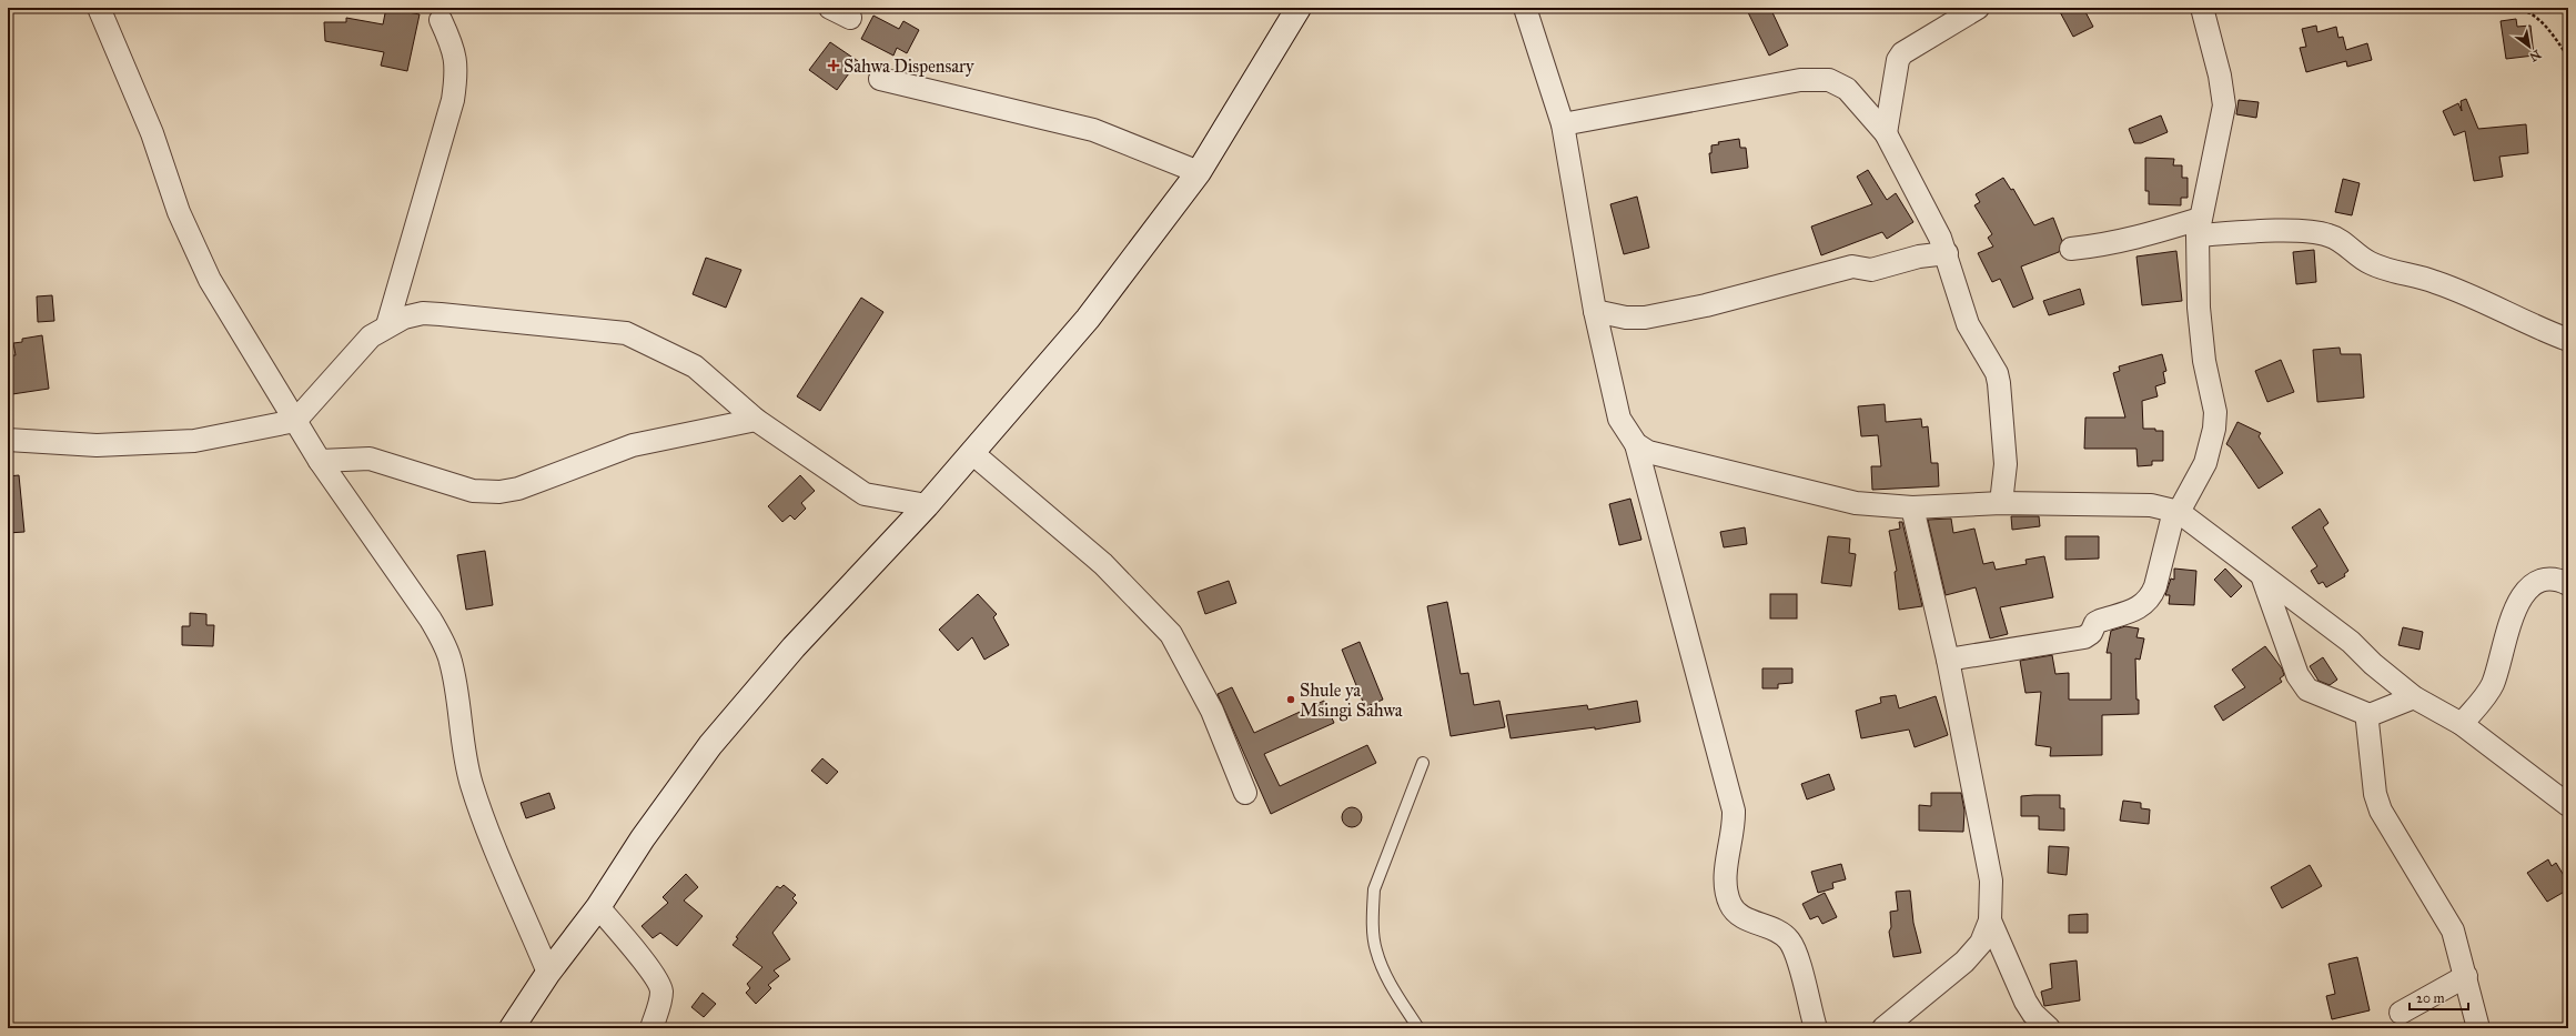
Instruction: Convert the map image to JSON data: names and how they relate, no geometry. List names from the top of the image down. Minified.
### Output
{"places":{"health":["Sahwa Dispensary"],"other":["Shule ya Msingi Sahwa"]},"scale_bar":"20 m","north":"bottom right"}
